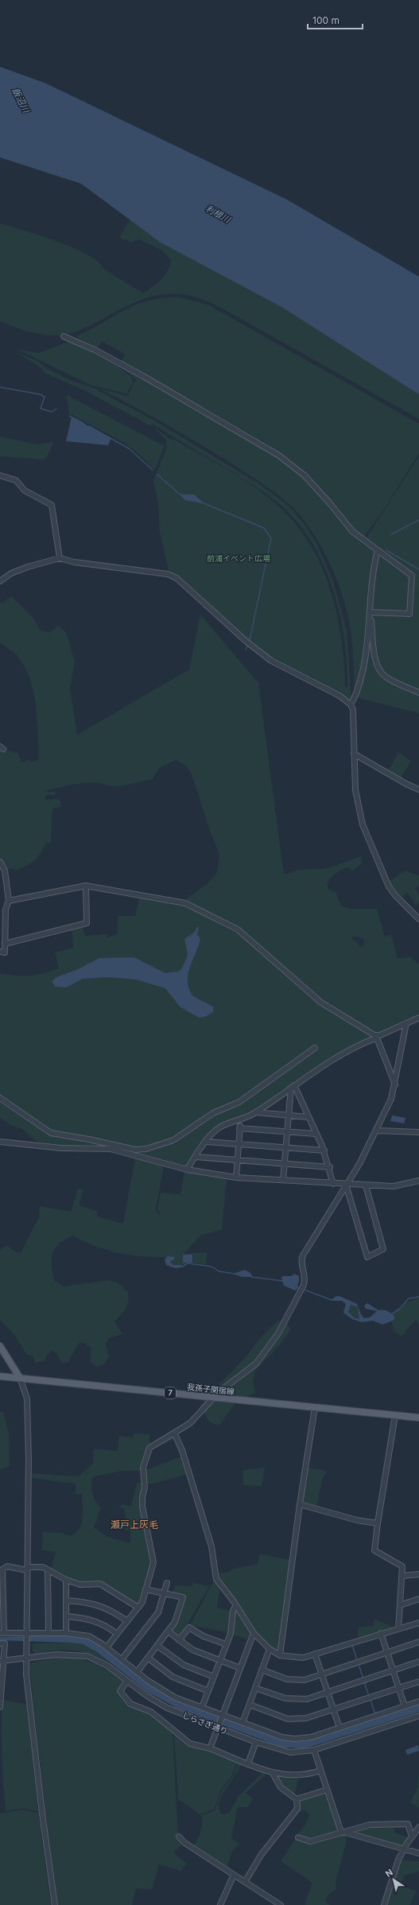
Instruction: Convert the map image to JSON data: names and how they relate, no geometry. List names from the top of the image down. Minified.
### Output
{"streets":{"main road":["我孫子関宿線","7"],"street":["しらさぎ通り"]},"districts":["瀬戸上灰毛"],"water":["飯沼川","利根川"],"parks":["前浦イベント広場"],"scale_bar":"100 m","north":"top left"}
